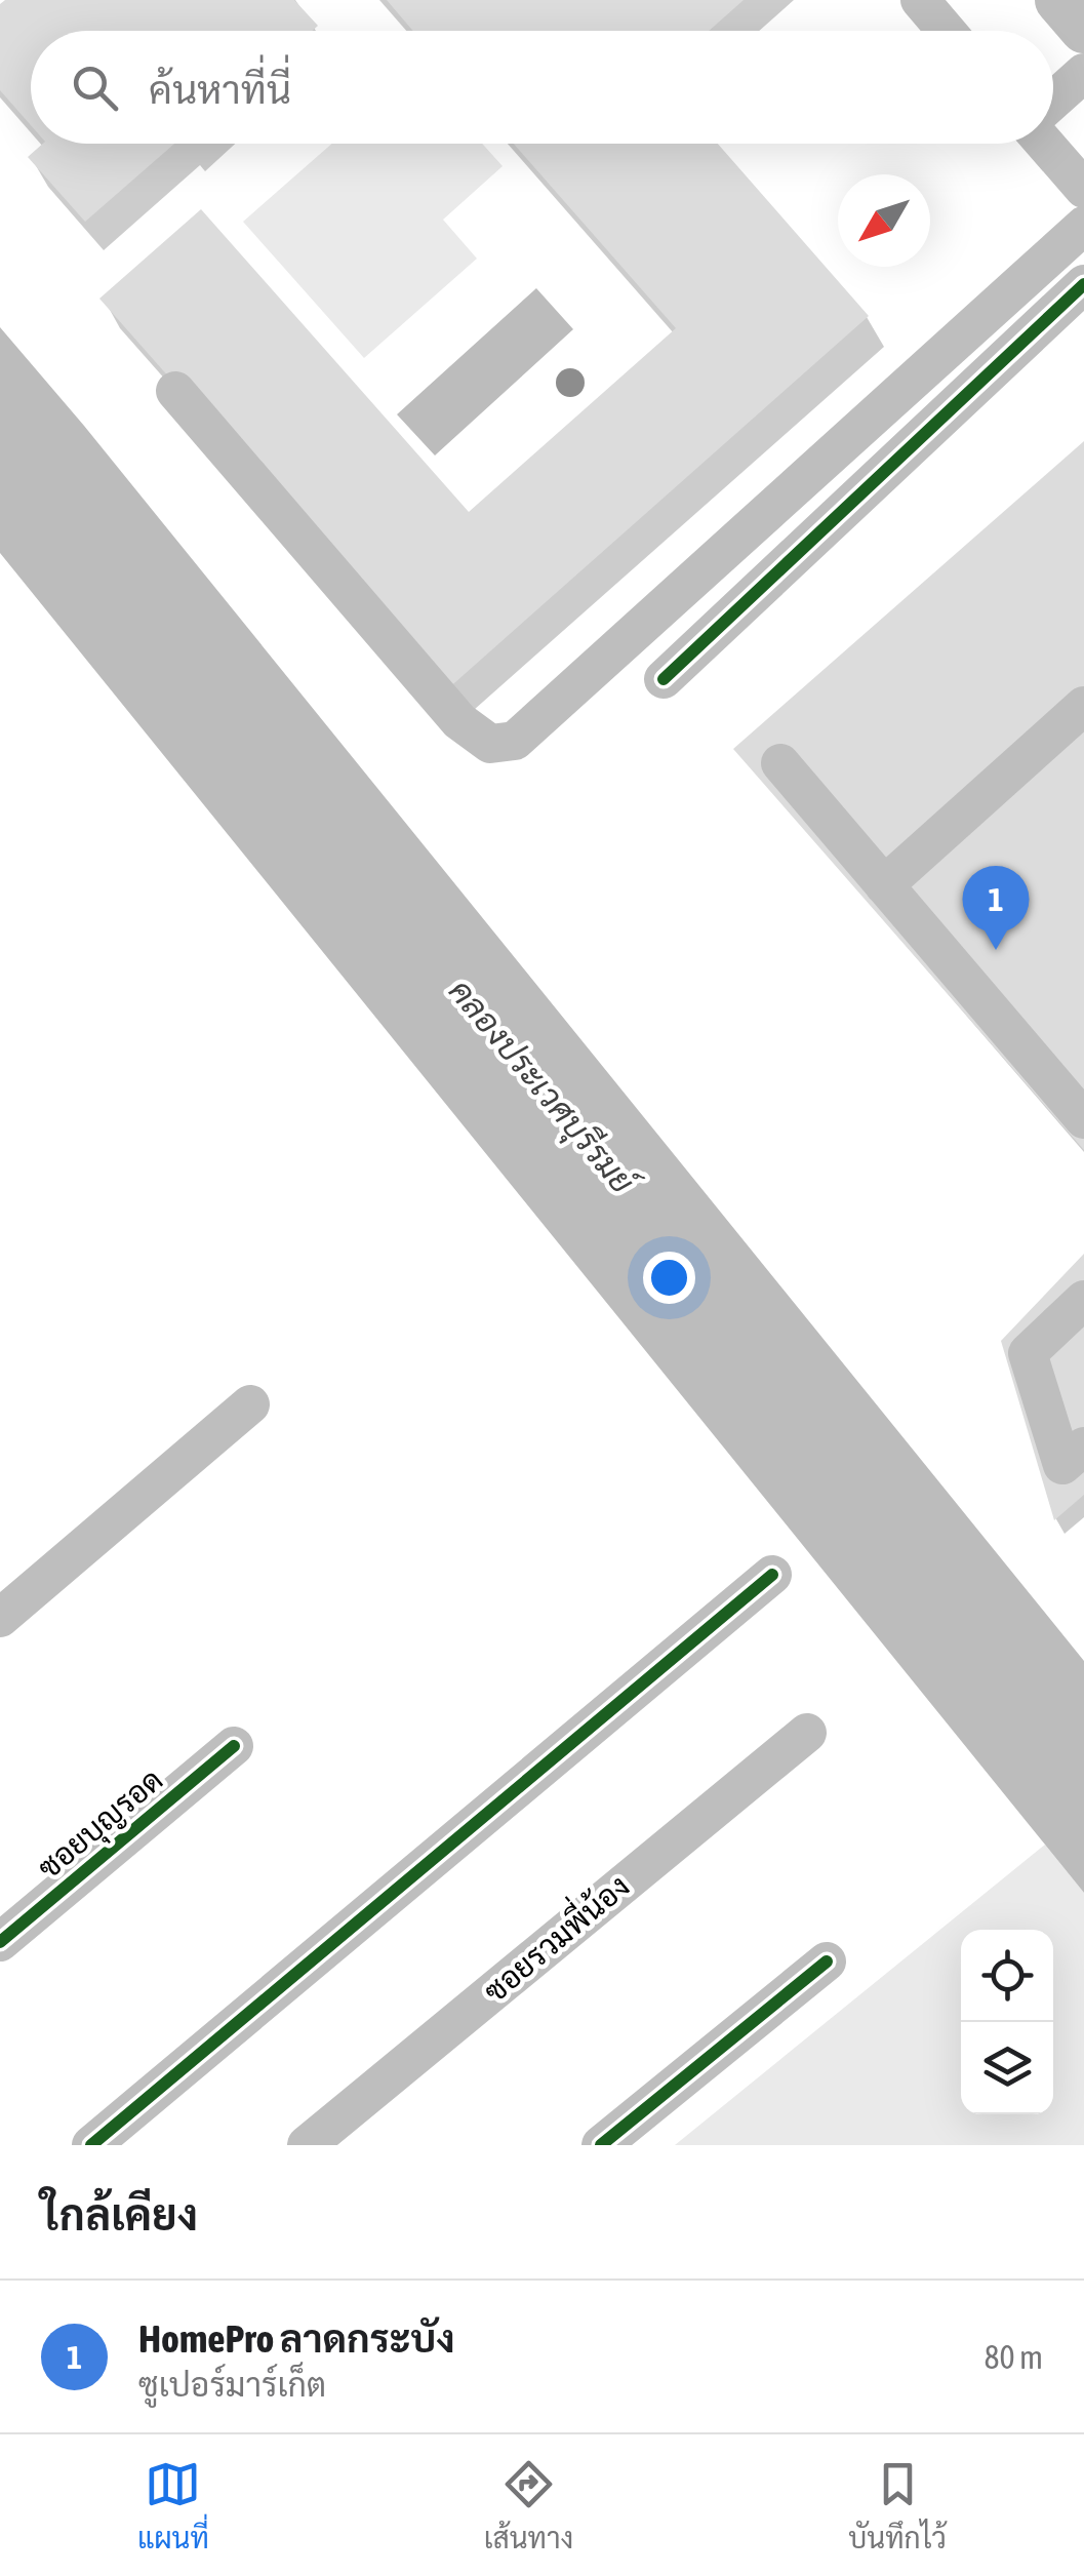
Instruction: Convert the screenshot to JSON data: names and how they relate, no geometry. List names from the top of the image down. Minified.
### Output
{"streets":{"street":["ซอยบุญรอด","ซอยรวมพี่น้อง"]},"water":["คลองประเวศบุรีรมย์"],"north":"bottom left","page":{"search":"ค้นหาที่นี่","pins":"1","heading":"ใกล้เคียง","list":[{"mark":"1","name":"HomePro ลาดกระบัง","note":"ซูเปอร์มาร์เก็ต","value":"80 m"}],"nav":["แผนที่","เส้นทาง","บันทึกไว้"]}}
